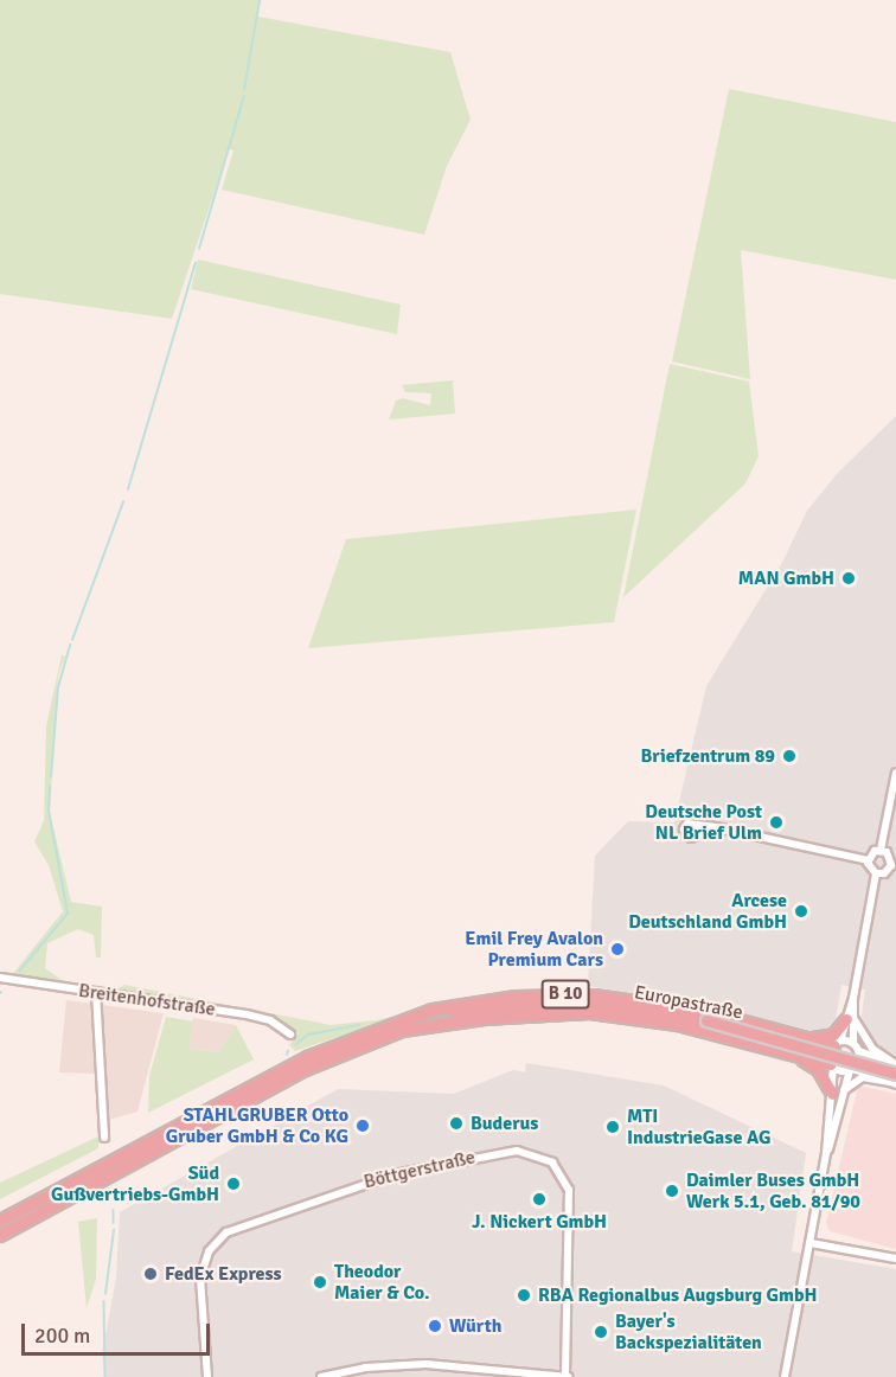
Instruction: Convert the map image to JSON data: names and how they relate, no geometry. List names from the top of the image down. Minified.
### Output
{"streets":{"highway":["B 10","Europastraße"],"street":["Breitenhofstraße","Böttgerstraße"]},"crossings":[["B 10","Europastraße"]],"places":["MAN GmbH","Briefzentrum 89","Deutsche Post NL Brief Ulm","Arcese Deutschland GmbH","Emil Frey Avalon Premium Cars","Buderus","STAHLGRUBER Otto Gruber GmbH & Co KG","MTI IndustrieGase AG","Süd Gußvertriebs-GmbH","Daimler Buses GmbH Werk 5.1, Geb. 81/90","J. Nickert GmbH","FedEx Express","Theodor Maier & Co.","RBA Regionalbus Augsburg GmbH","Würth","Bayer's Backspezialitäten"],"scale_bar":"200 m"}
